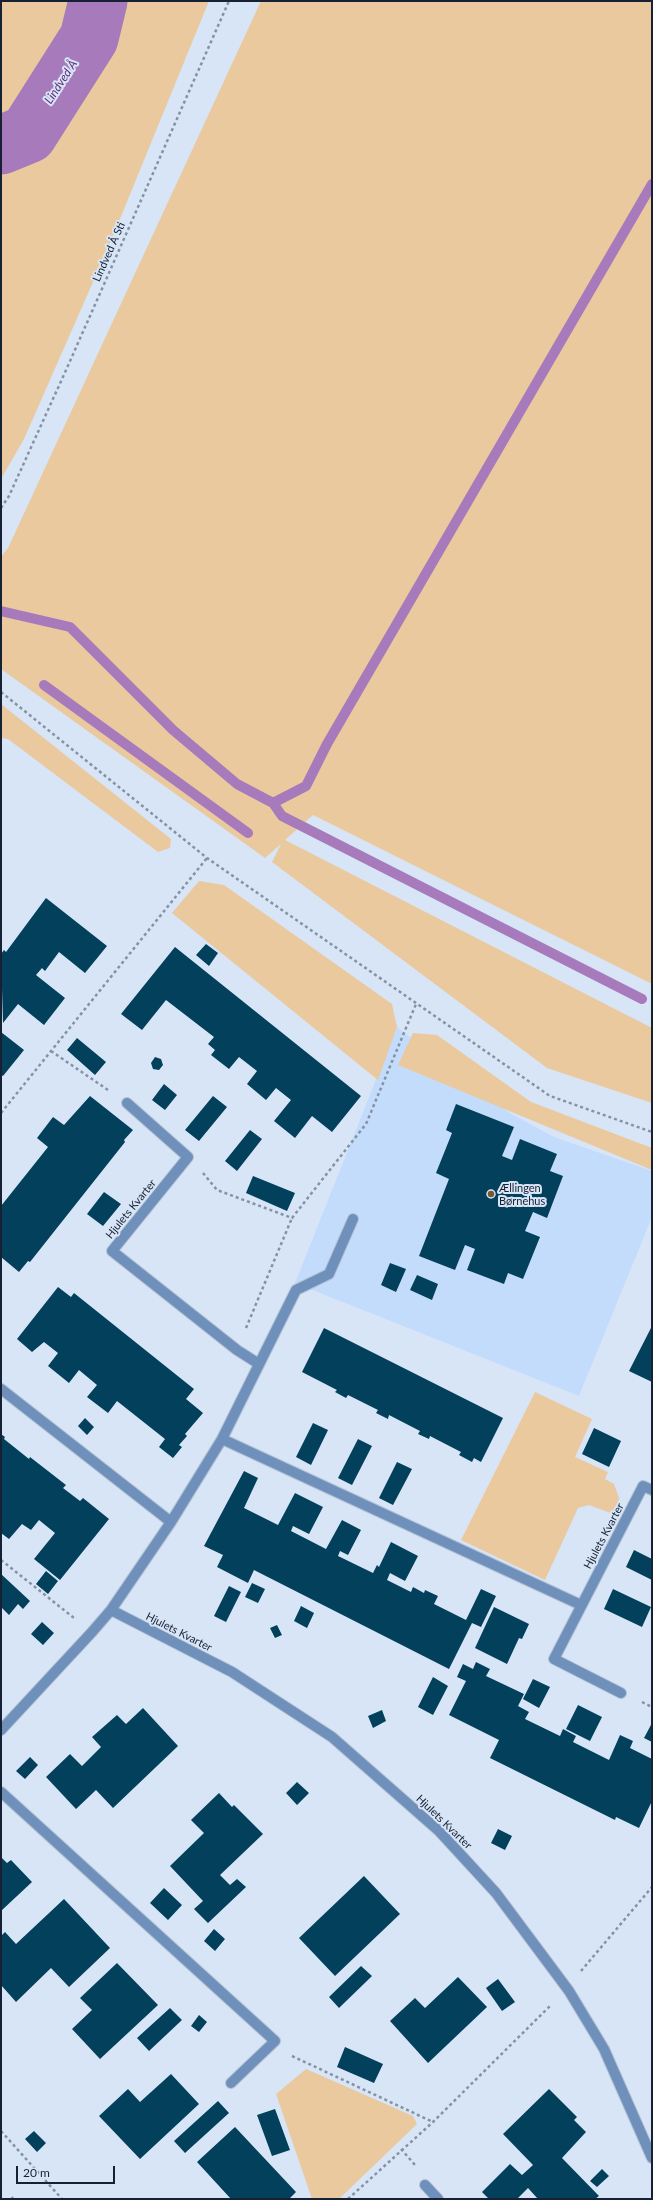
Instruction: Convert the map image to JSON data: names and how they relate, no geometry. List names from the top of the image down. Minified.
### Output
{"streets":{"street":["Hjulets Kvarter"],"path":["Lindved Å Sti"]},"water":["Lindved Å"],"places":["Ællingen Børnehus"],"scale_bar":"20 m"}
